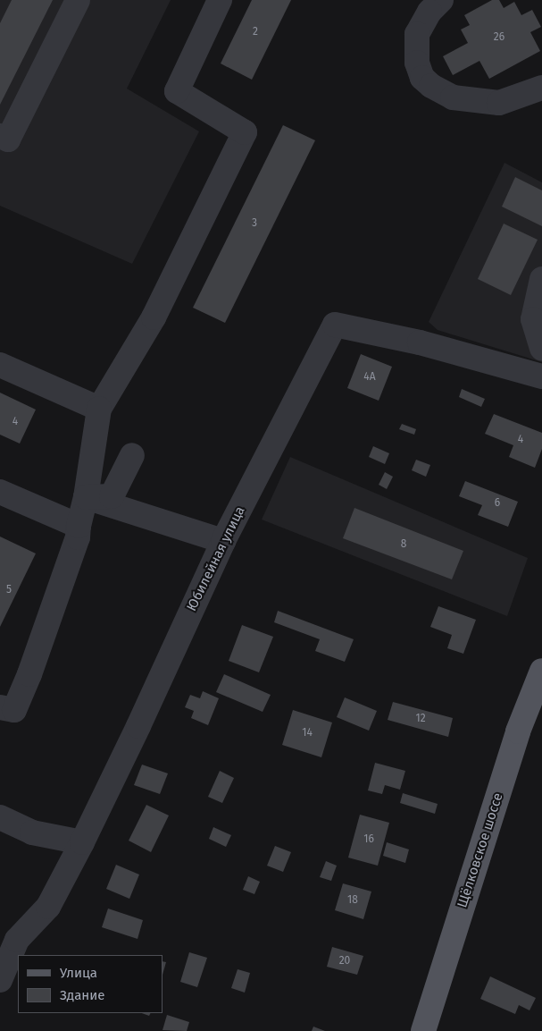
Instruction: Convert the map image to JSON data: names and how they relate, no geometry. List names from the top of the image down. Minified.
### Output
{"streets":{"main road":["Щёлковское шоссе"],"street":["Юбилейная улица"]},"house_numbers":["2","26","3","4А","4","4","6","8","5","12","14","16","18","20"],"legend":["Улица","Здание"]}
